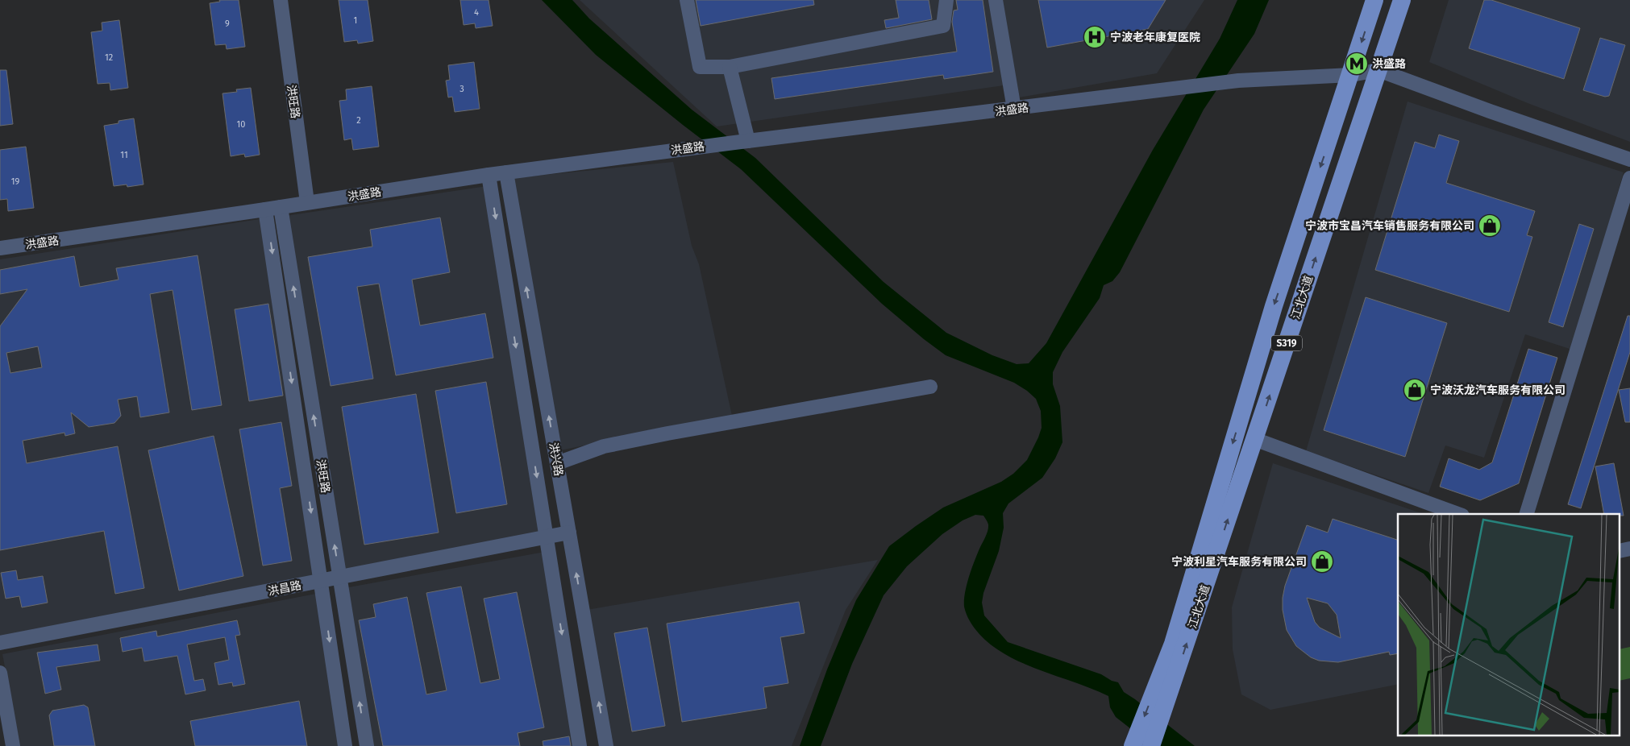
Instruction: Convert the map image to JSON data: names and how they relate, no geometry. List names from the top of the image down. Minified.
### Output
{"streets":{"main road":["江北大道","S319"],"street":["洪旺路","洪盛路","洪兴路","洪昌路"]},"crossings":[["洪旺路","洪盛路"],["洪旺路","洪昌路"],["洪盛路","江北大道"],["洪盛路","洪兴路"],["洪兴路","洪昌路"]],"places":{"hospital":["宁波老年康复医院"],"metro station":["洪盛路"],"shop":["宁波市宝昌汽车销售服务有限公司","宁波沃龙汽车服务有限公司","宁波利星汽车服务有限公司"]},"house_numbers":["4","1","9","12","3","2","10","11","19"]}
